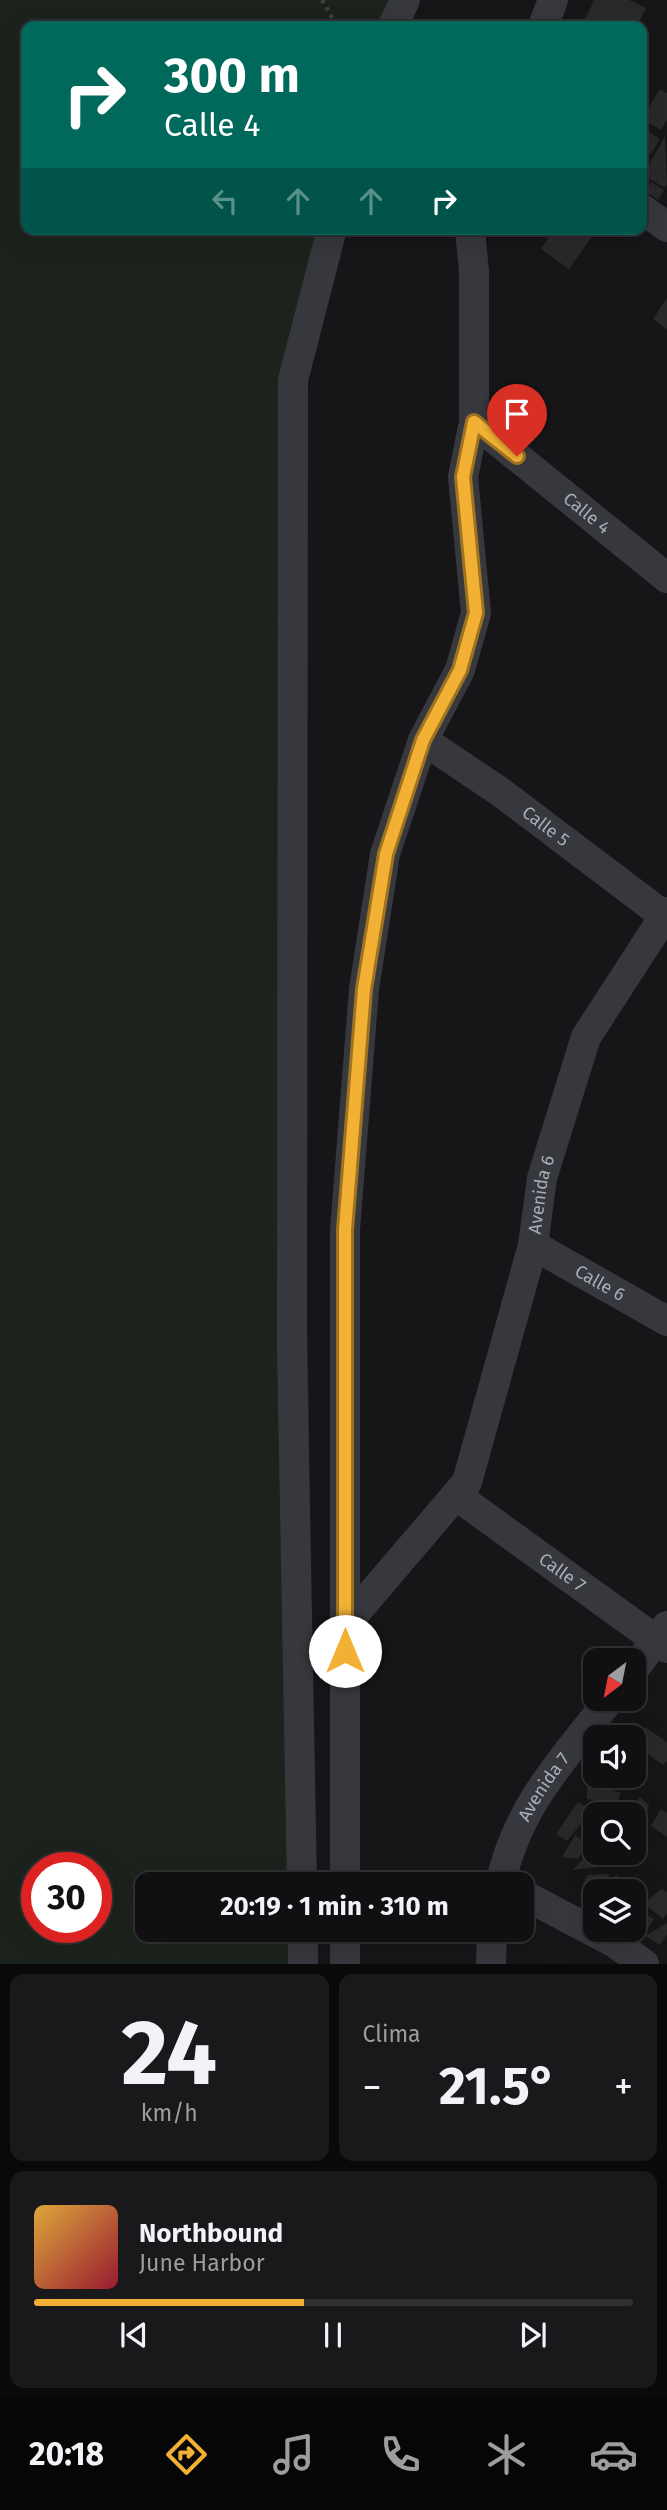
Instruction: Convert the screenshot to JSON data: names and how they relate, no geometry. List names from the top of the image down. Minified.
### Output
{"streets":{"street":["Calle 4","Calle 5","Avenida 6","Calle 6","Calle 7","Avenida 7"]},"crossings":[["Calle 5","Avenida 6"],["Avenida 6","Calle 6"],["Avenida 6","Calle 7"]],"north":"bottom left","page":{"turn":["300 m","Calle 4"],"limit":"30","trip":"20:19 · 1 min · 310 m","tile":[["24","km/h"],"Clima"],"heat":["−","21.5°","+"],"song":["Northbound","June Harbor"],"tabs":"20:18"}}
